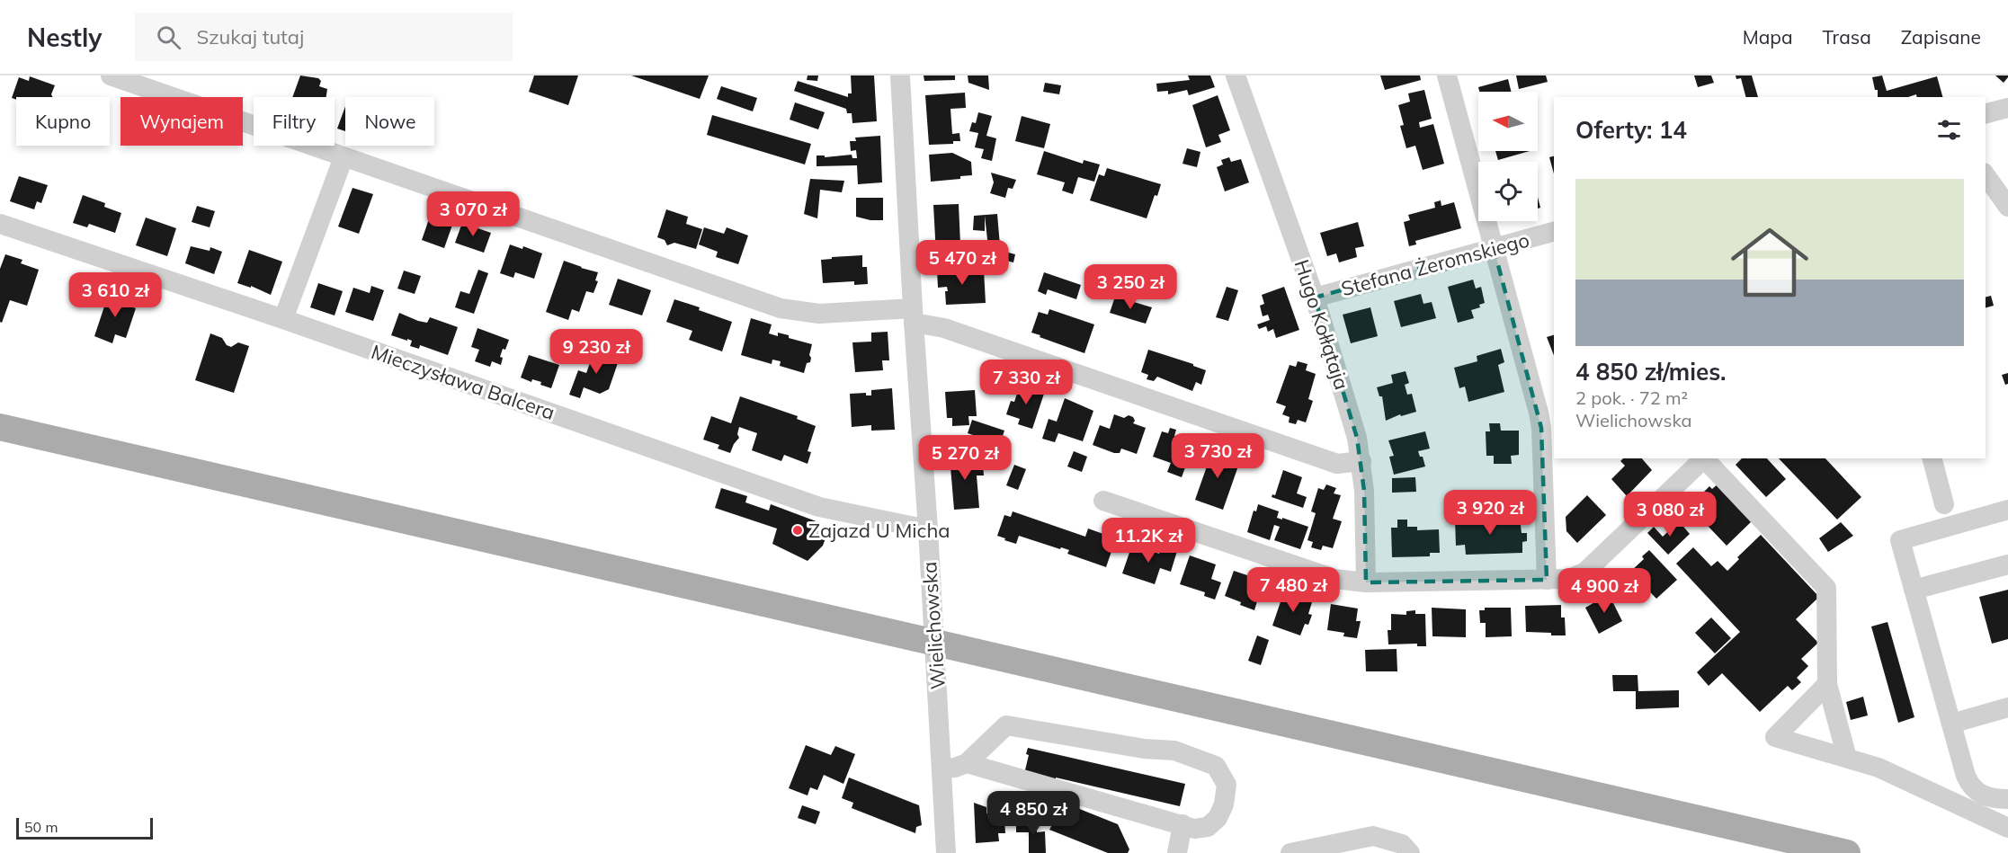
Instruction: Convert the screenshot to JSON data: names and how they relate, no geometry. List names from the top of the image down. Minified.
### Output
{"streets":{"street":["Stefana Żeromskiego","Hugo Kołłątaja","Mieczysława Balcera","Wielichowska"]},"crossings":[["Stefana Żeromskiego","Hugo Kołłątaja"],["Mieczysława Balcera","Wielichowska"]],"places":["Zajazd U Micha"],"scale_bar":"50 m","north":"left","page":{"header":"Nestly","search":"Szukaj tutaj","nav":["Mapa","Trasa","Zapisane"],"chip":["Kupno","Wynajem","Filtry","Nowe"],"heading":"Oferty: 14","list":[{"name":"4 850 zł/mies.","note":"2 pok. · 72 m² · Wielichowska"}],"price":["3 070 zł","5 470 zł","3 250 zł","3 610 zł","9 230 zł","7 330 zł","3 730 zł","5 270 zł","3 920 zł","3 080 zł","11.2K zł","7 480 zł","4 900 zł","4 850 zł"],"scale":"50 m"}}
